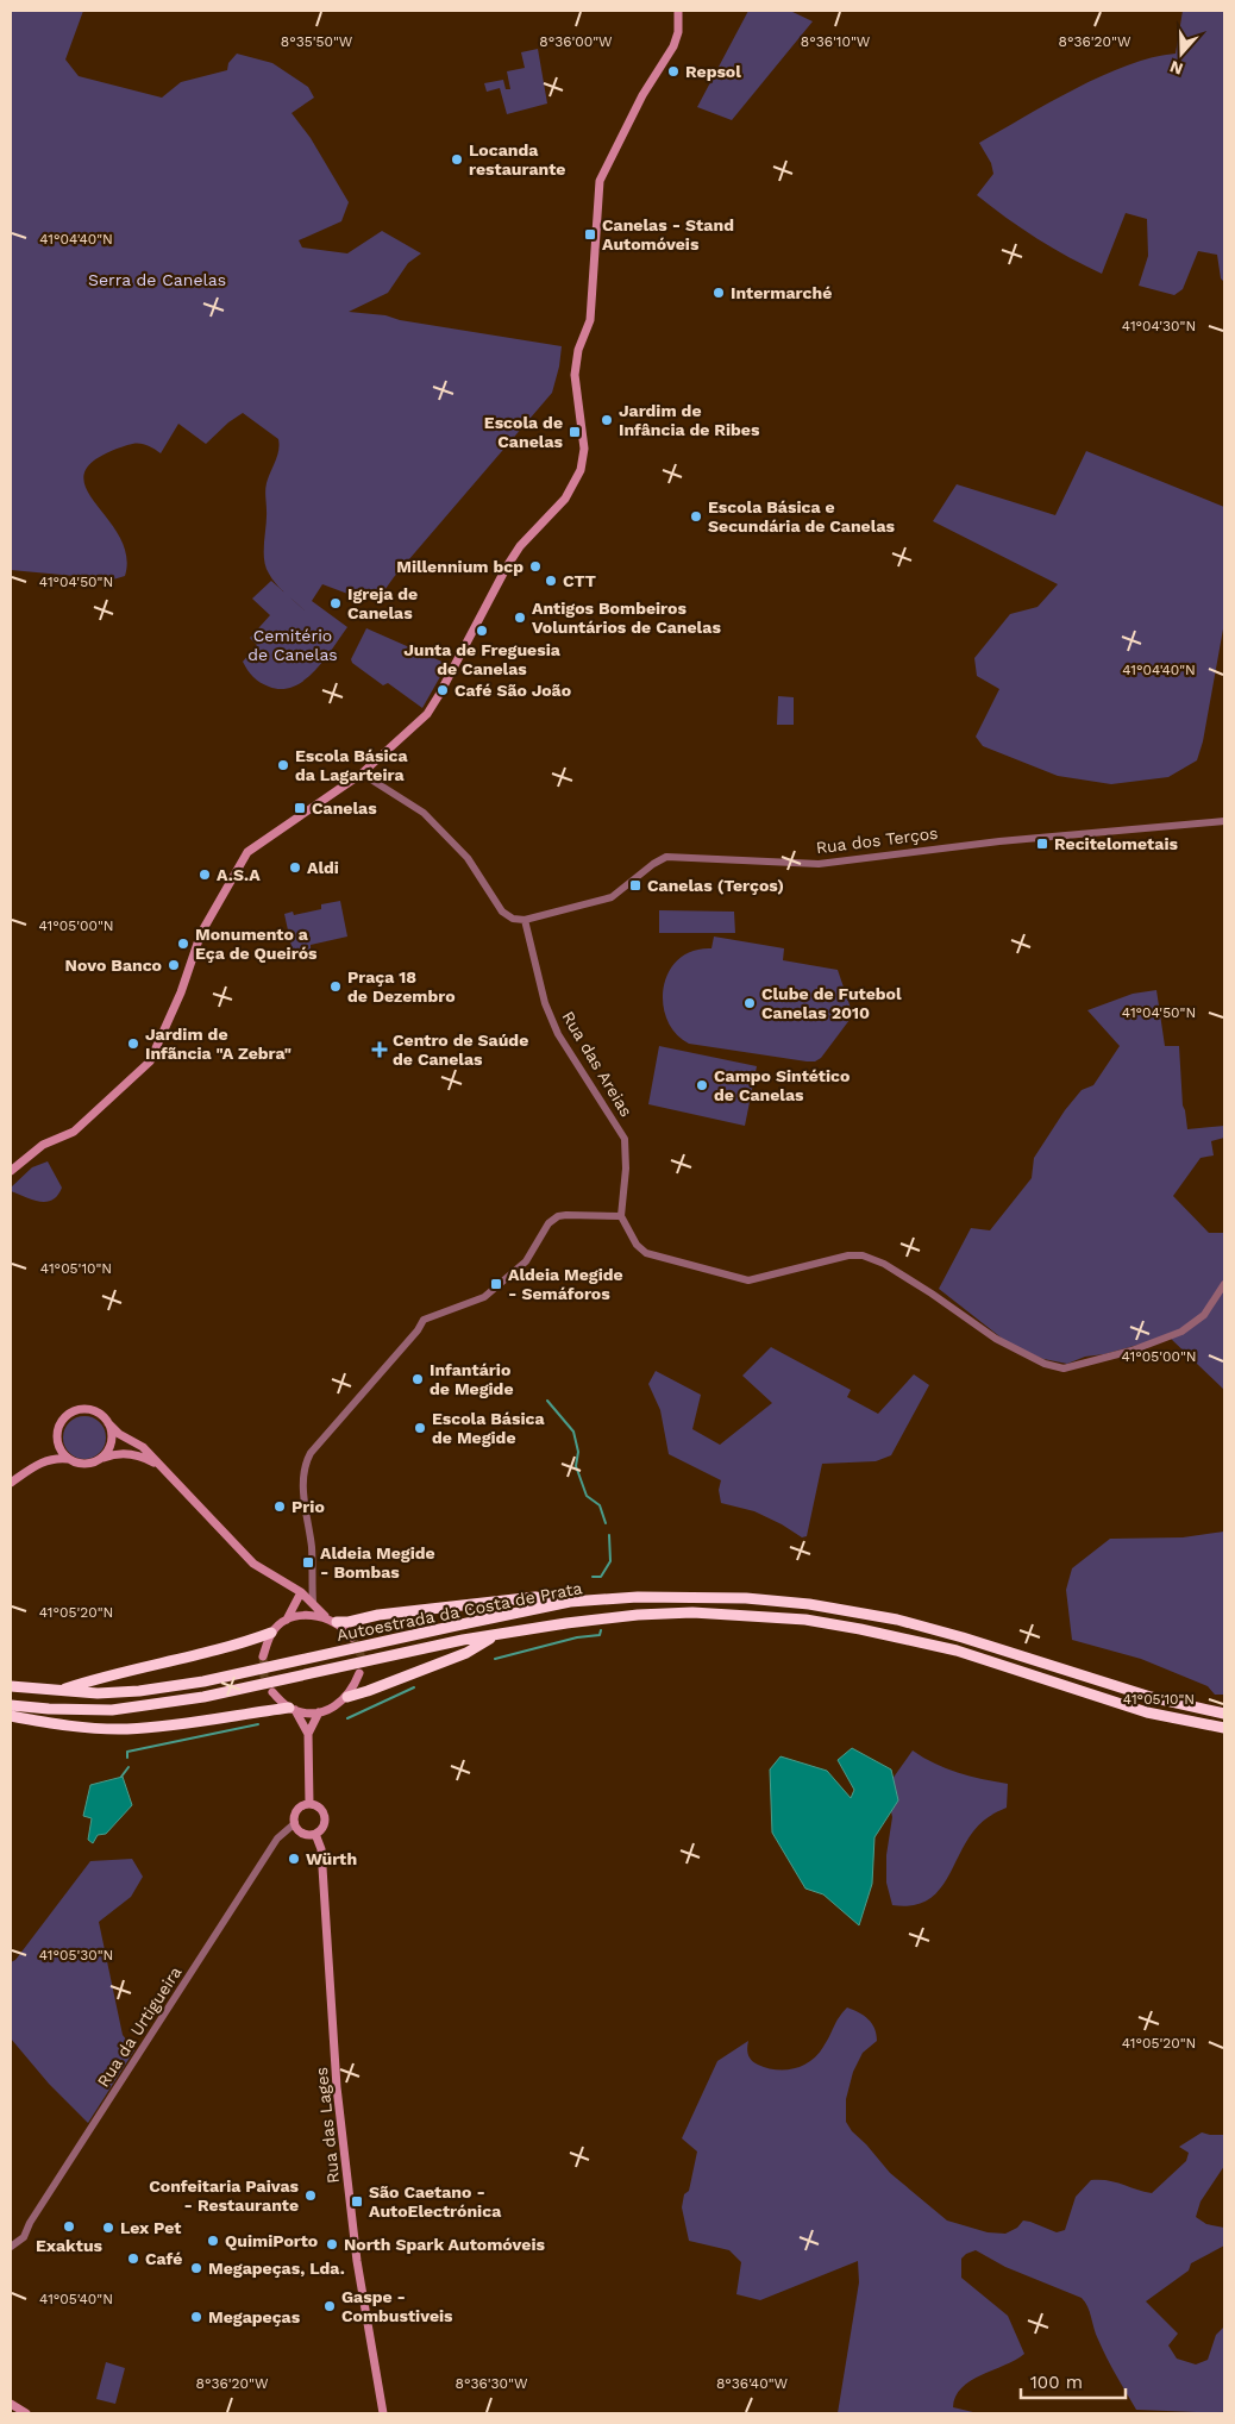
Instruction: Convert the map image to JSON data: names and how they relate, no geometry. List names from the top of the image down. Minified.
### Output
{"streets":{"highway":["Autoestrada da Costa de Prata"],"main road":["Rua das Lages"],"street":["Rua dos Terços","Rua das Areias","Rua da Urtigueira"]},"crossings":[["Rua dos Terços","Rua das Areias"],["Rua da Urtigueira","Rua das Lages"]],"parks":["Serra de Canelas","Cemitério de Canelas"],"places":{"other":["Repsol","Locanda restaurante","Intermarché","Jardim de Infância de Ribes","Escola Básica e Secundária de Canelas","Millennium bcp","CTT","Igreja de Canelas","Antigos Bombeiros Voluntários de Canelas","Junta de Freguesia de Canelas","Café São João","Escola Básica da Lagarteira","Aldi","A.S.A","Monumento a Eça de Queirós","Novo Banco","Praça 18 de Dezembro","Clube de Futebol Canelas 2010","Jardim de Infãncia \"A Zebra\"","Campo Sintético de Canelas","Infantário de Megide","Escola Básica de Megide","Prio","Würth","Confeitaria Paivas - Restaurante","Exaktus","Lex Pet","QuimiPorto","North Spark Automóveis","Café","Megapeças, Lda.","Gaspe - Combustiveis","Megapeças"],"transit":["Canelas - Stand Automóveis","Escola de Canelas","Canelas","Recitelometais","Canelas (Terços)","Aldeia Megide - Semáforos","Aldeia Megide - Bombas","São Caetano - AutoElectrónica"],"health":["Centro de Saúde de Canelas"]},"scale_bar":"100 m","north":"bottom","coordinates":["8°35'50\"W","8°36'00\"W","8°36'10\"W","8°36'20\"W","41°04'40\"N","41°04'30\"N","41°04'50\"N","41°05'00\"N","41°05'10\"N","41°05'20\"N","41°05'30\"N","41°05'40\"N","8°36'30\"W","8°36'40\"W"]}
